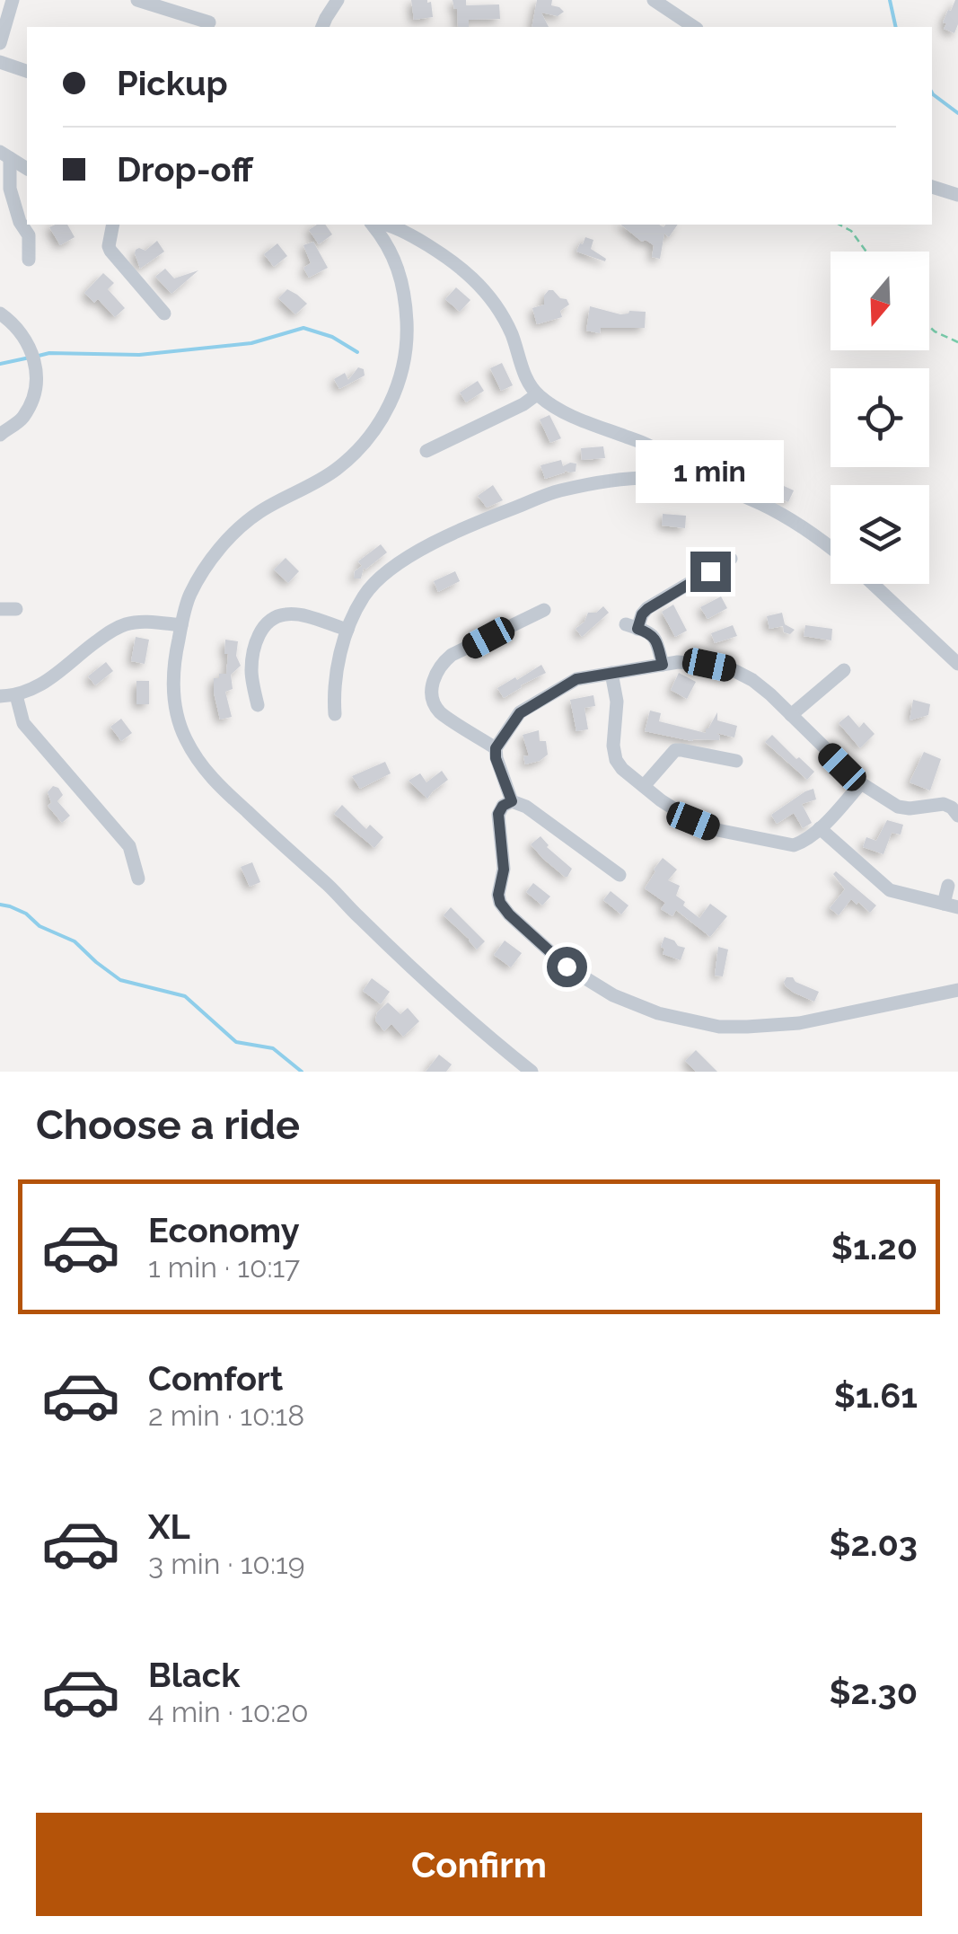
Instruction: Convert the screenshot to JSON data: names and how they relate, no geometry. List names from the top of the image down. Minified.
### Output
{"north":"bottom","page":{"banner":["Pickup","Drop-off"],"bubble":"1 min","heading":"Choose a ride","list":[{"name":"Economy","note":"1 min · 10:17","value":"$1.20"},{"name":"Comfort","note":"2 min · 10:18","value":"$1.61"},{"name":"XL","note":"3 min · 10:19","value":"$2.03"},{"name":"Black","note":"4 min · 10:20","value":"$2.30"}],"buttons":"Confirm"}}
